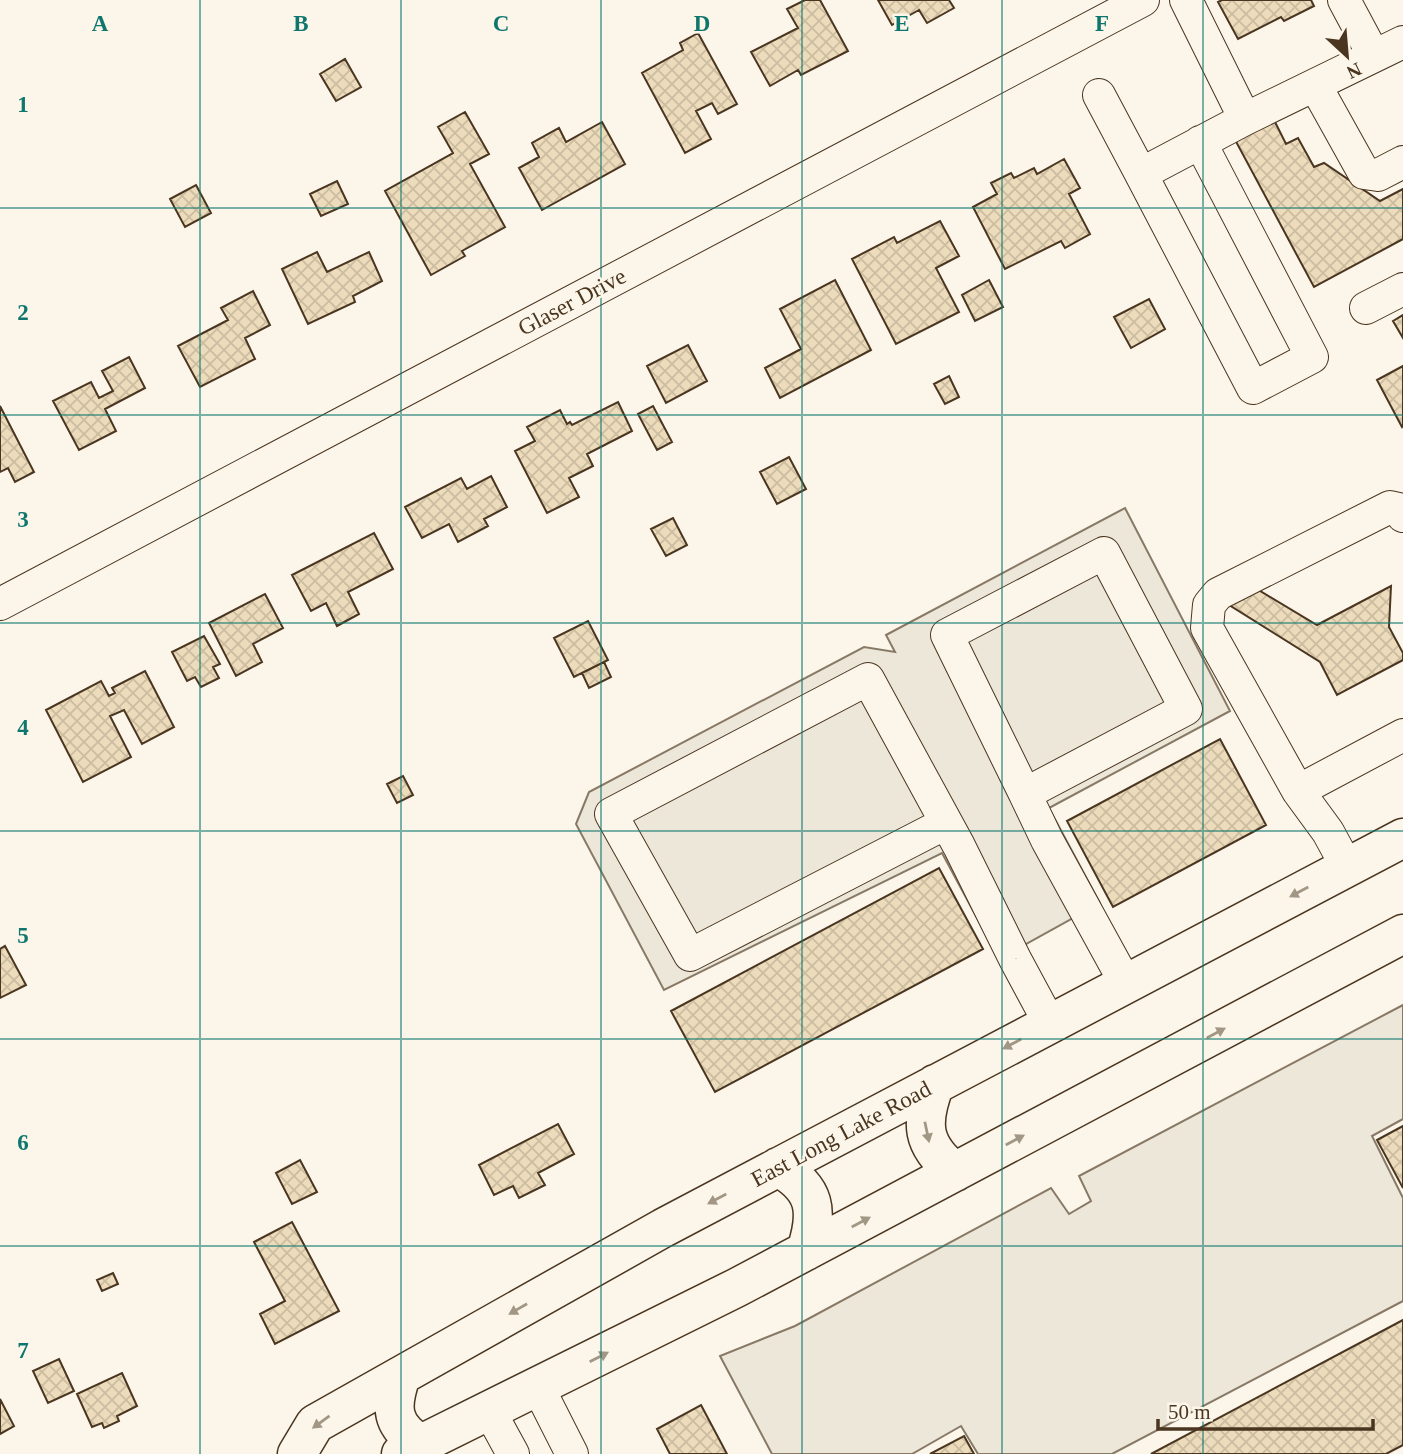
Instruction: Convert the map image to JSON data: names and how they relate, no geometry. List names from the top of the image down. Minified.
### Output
{"streets":{"main road":["East Long Lake Road"],"street":["Glaser Drive"]},"scale_bar":"50 m","north":"bottom right","grid":{"columns":["A","B","C","D","E","F"],"rows":["1","2","3","4","5","6","7"]}}
